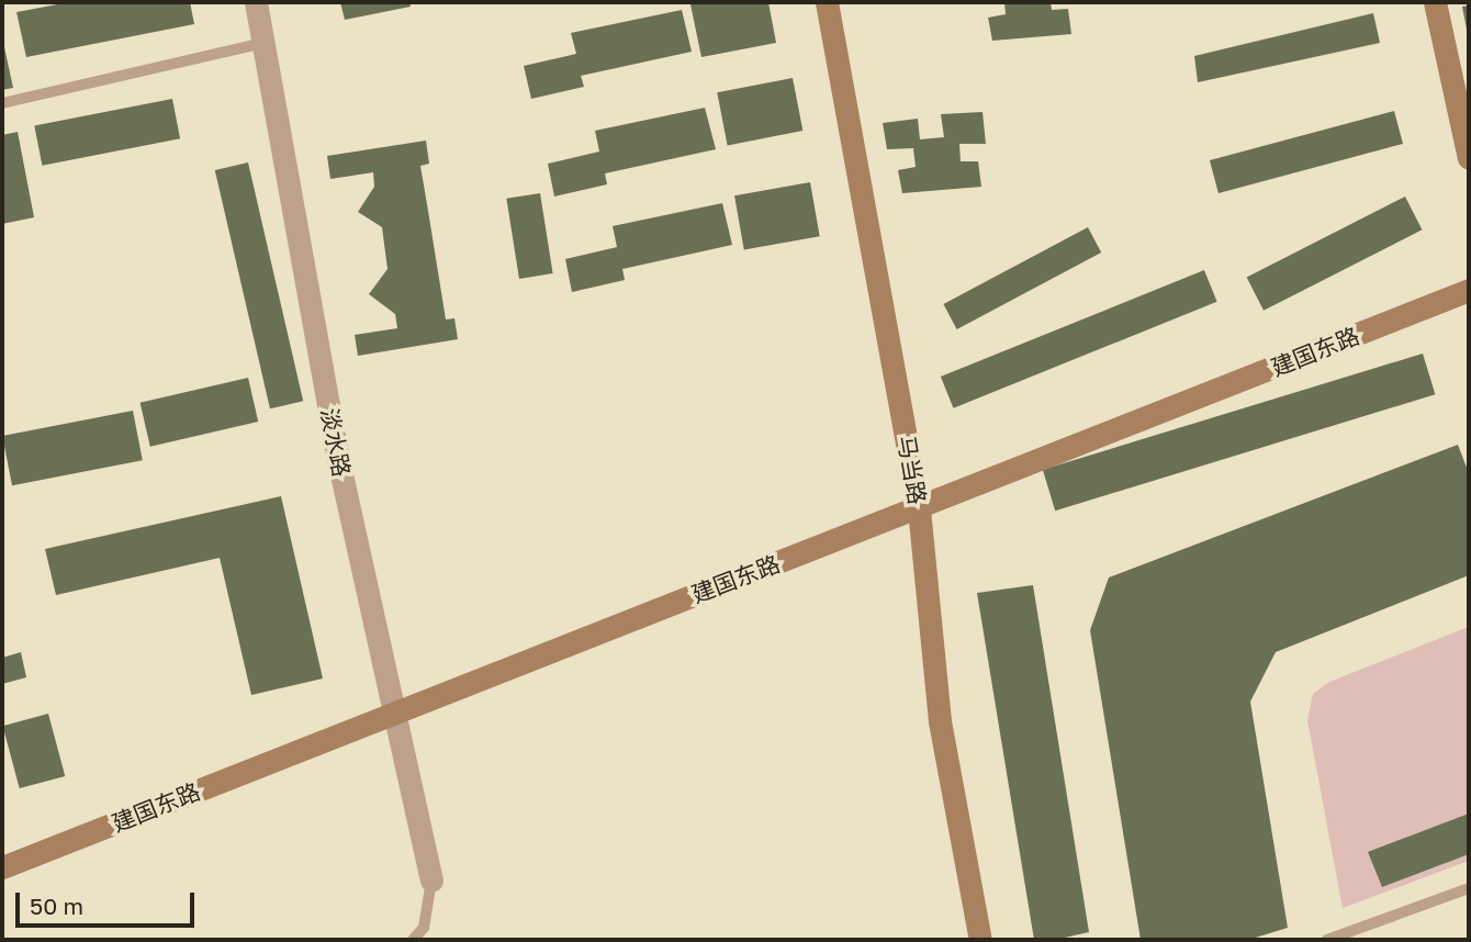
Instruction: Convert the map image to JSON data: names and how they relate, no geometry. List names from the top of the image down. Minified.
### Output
{"streets":{"street":["建国东路","淡水路","马当路"]},"crossings":[["建国东路","淡水路"],["建国东路","马当路"]],"scale_bar":"50 m"}
